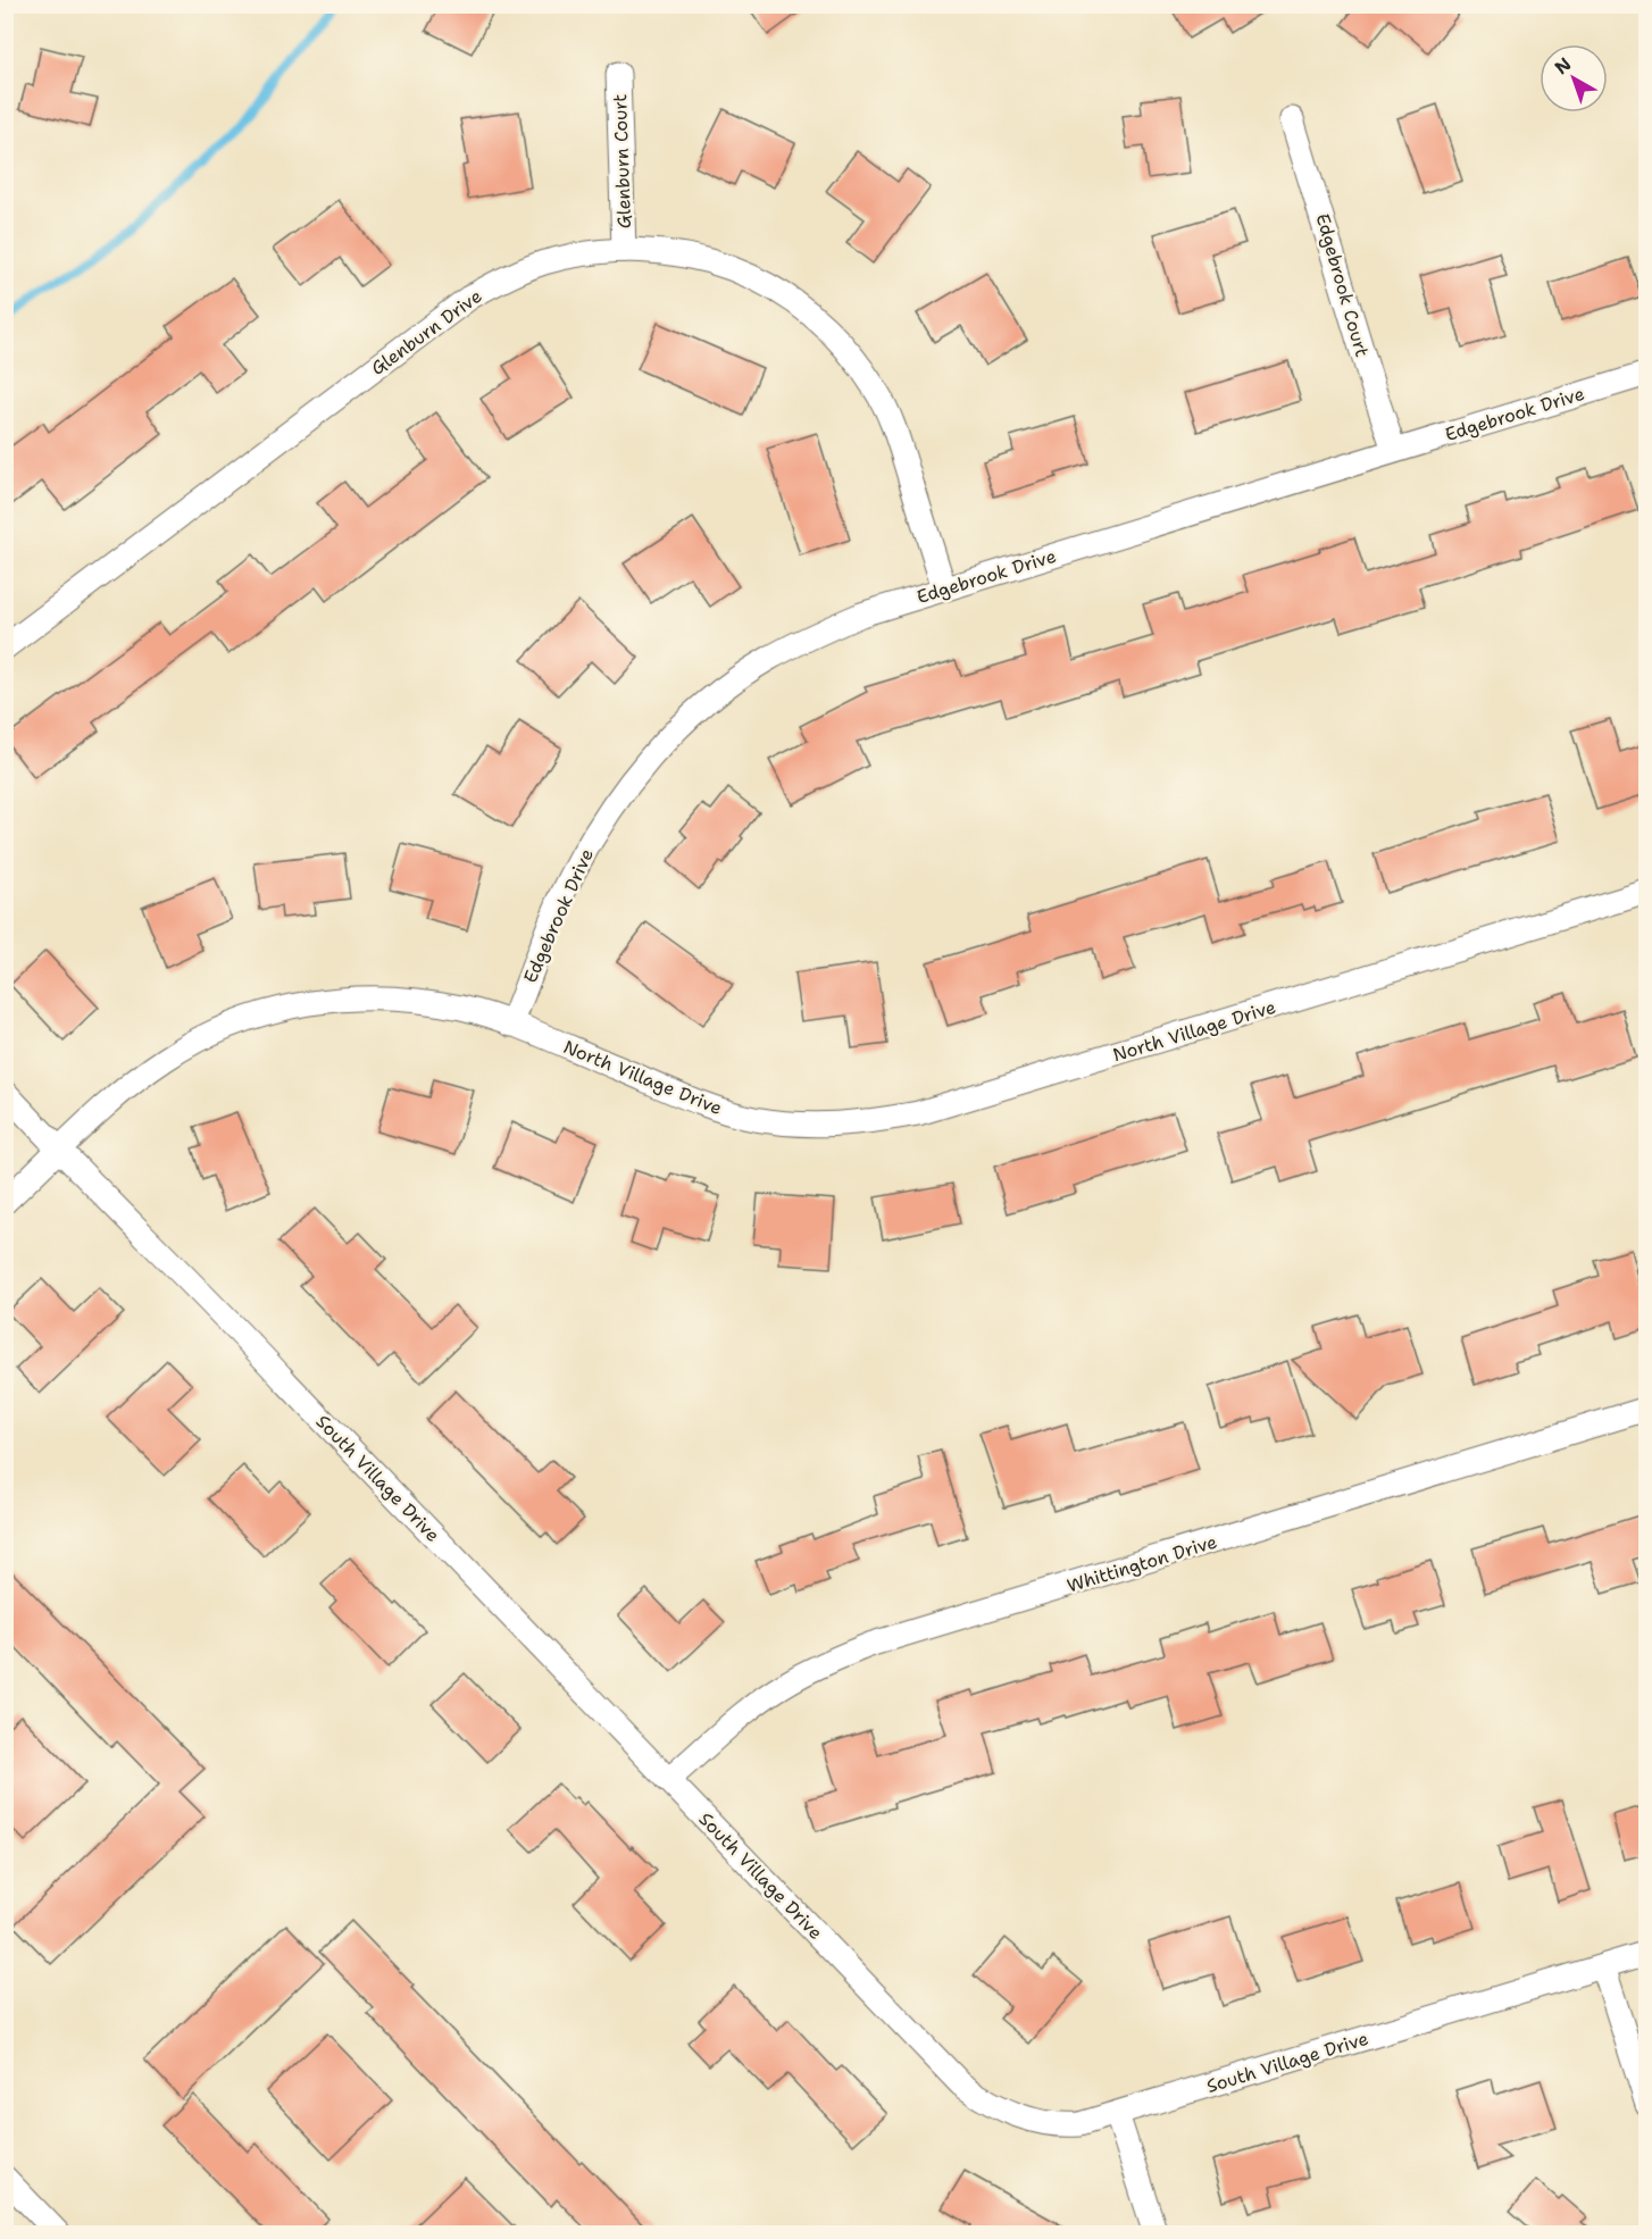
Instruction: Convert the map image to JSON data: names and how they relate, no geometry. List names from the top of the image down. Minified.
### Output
{"streets":{"street":["Glenburn Court","Edgebrook Court","Glenburn Drive","Edgebrook Drive","North Village Drive","South Village Drive","Whittington Drive"]},"crossings":[["Glenburn Court","Glenburn Drive"],["Edgebrook Court","Edgebrook Drive"],["Glenburn Drive","Edgebrook Drive"],["Edgebrook Drive","North Village Drive"],["North Village Drive","South Village Drive"],["South Village Drive","Whittington Drive"]],"north":"top left"}
